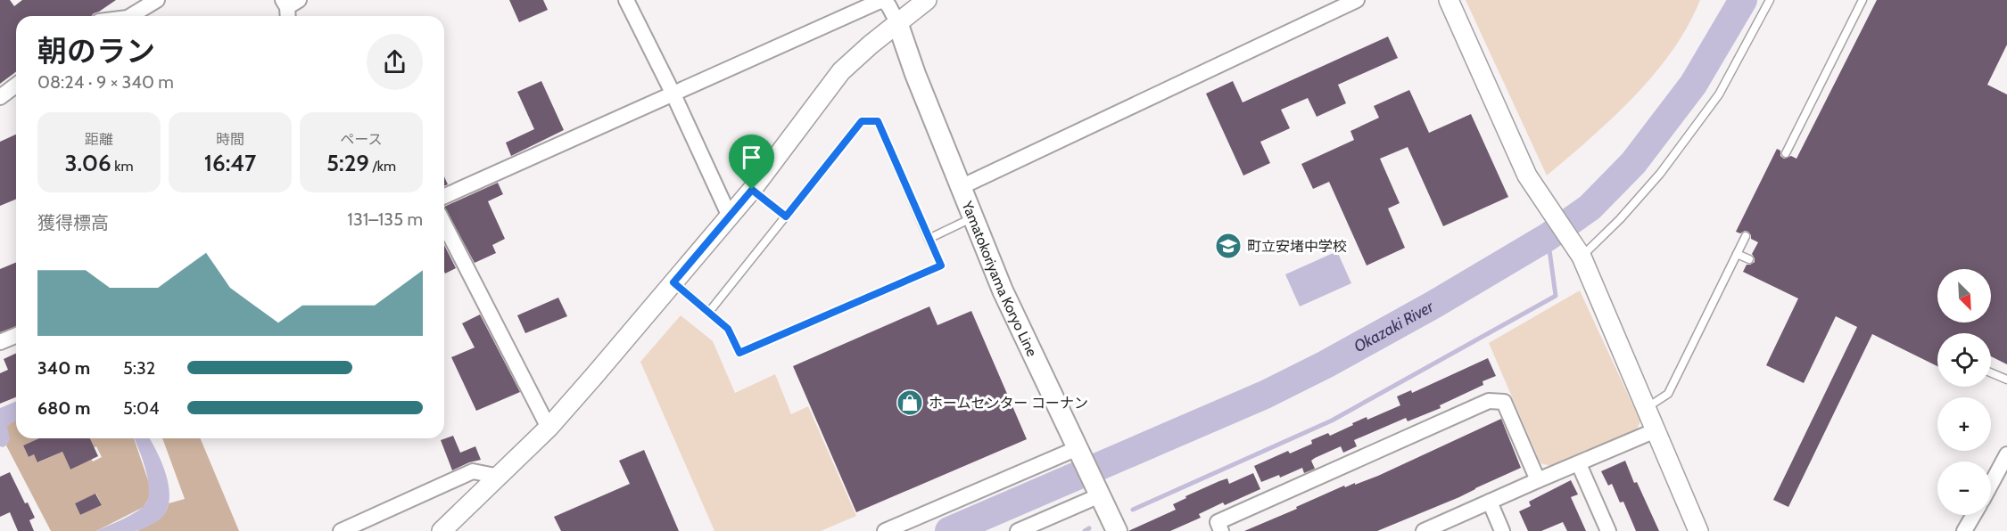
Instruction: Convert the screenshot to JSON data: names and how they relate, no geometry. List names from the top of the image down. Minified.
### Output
{"streets":{"main road":["Yamatokoriyama Koryo Line"]},"water":["Okazaki River"],"places":{"school or university":["町立安堵中学校"],"shop":["ホームセンター コーナン"]},"north":"bottom right","page":{"heading":["朝のラン","08:24 · 9 × 340 m"],"stats":[["距離","3.06 km"],["時間","16:47"],["ペース","5:29 /km"]],"chart":["獲得標高","131–135 m"],"map_buttons":["+","−"],"list":[{"name":"340 m","note":"5:32"},{"name":"680 m","note":"5:04"}]}}
